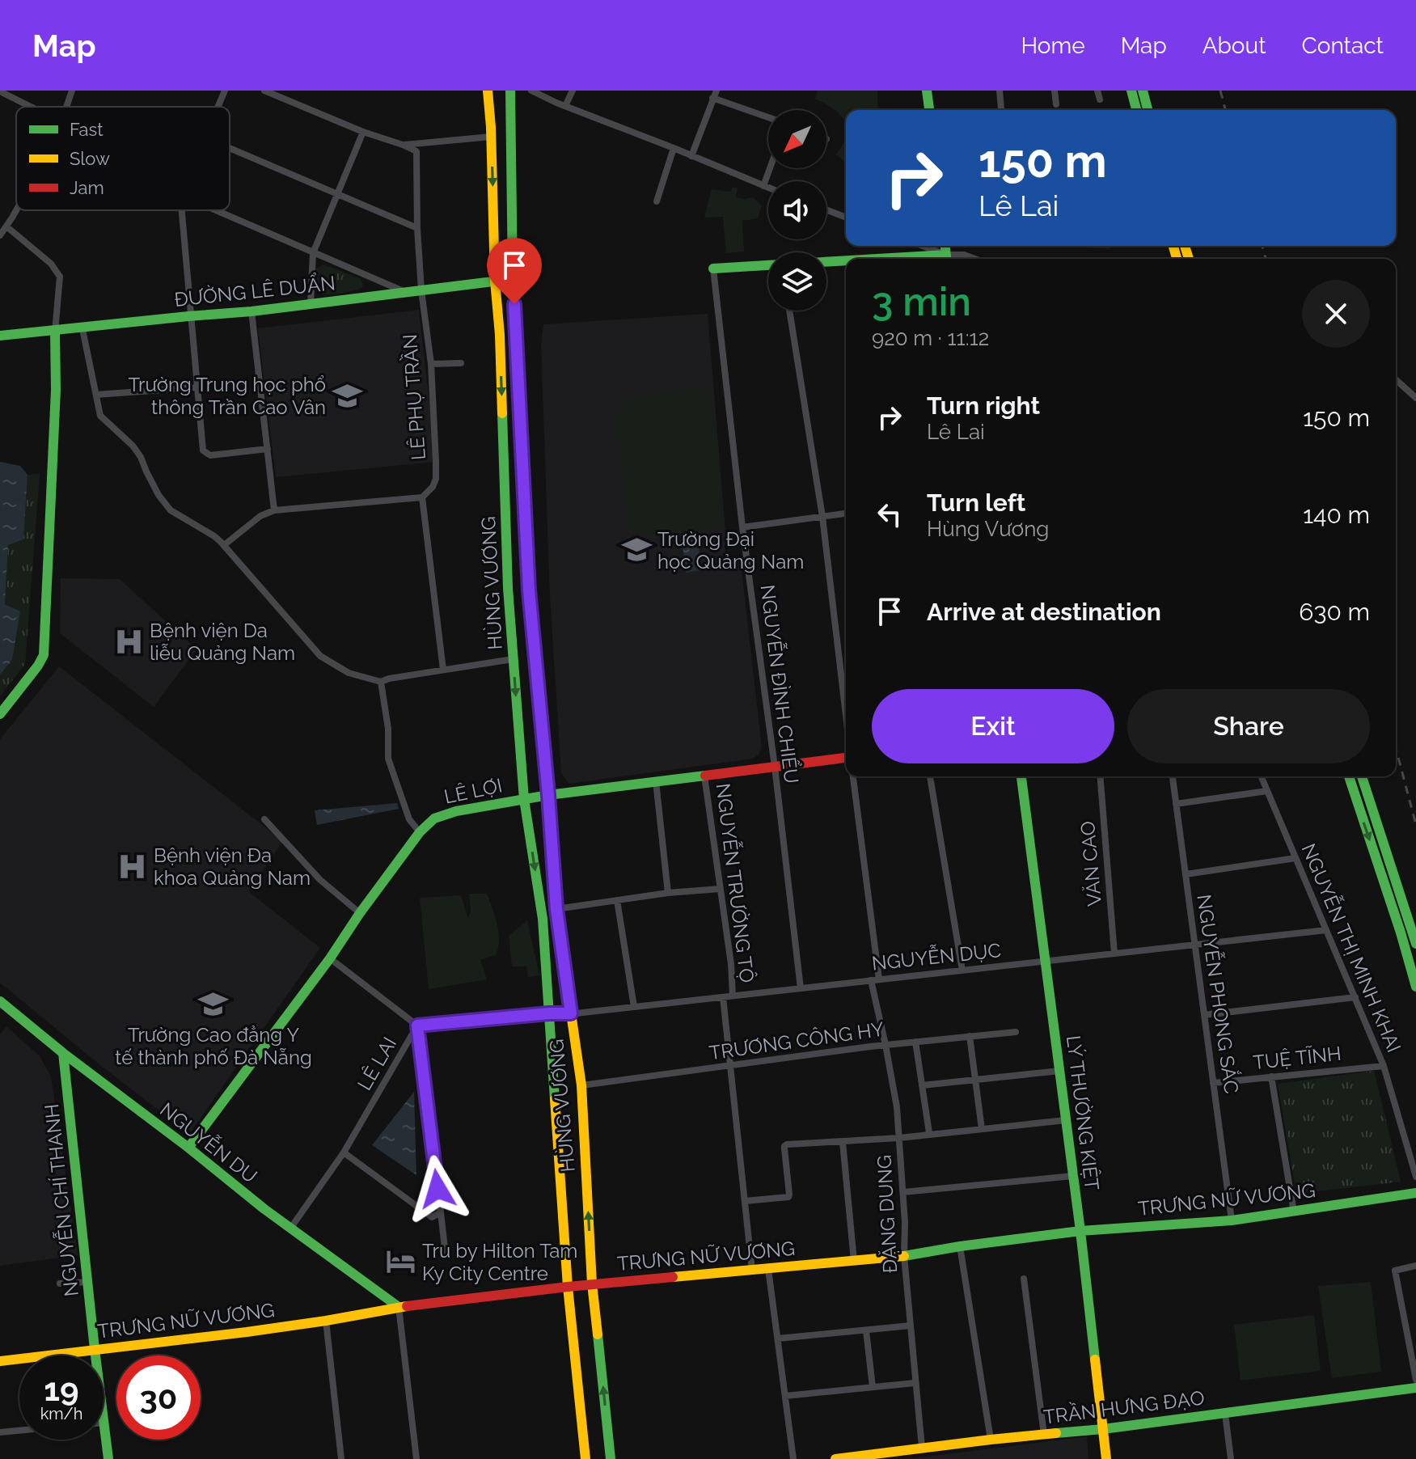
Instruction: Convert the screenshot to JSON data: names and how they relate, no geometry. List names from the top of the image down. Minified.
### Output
{"streets":{"main road":["ĐƯỜNG LÊ DUẨN","HÙNG VƯƠNG","LÊ LỢI","LÝ THƯỜNG KIỆT","NGUYỄN DU","TRƯNG NỮ VƯƠNG","NGUYỄN CHÍ THANH","TRẦN HƯNG ĐẠO"],"street":["LÊ PHỤ TRẦN","NGUYỄN ĐÌNH CHIỂU","VĂN CAO","NGUYỄN TRƯỜNG TỘ","NGUYỄN THỊ MINH KHAI","NGUYỄN DỤC","NGUYỄN PHONG SẮC","TRƯƠNG CÔNG HY","TUỆ TĨNH","LÊ LAI","ĐẶNG DUNG"]},"crossings":[["ĐƯỜNG LÊ DUẨN","LÊ PHỤ TRẦN"],["ĐƯỜNG LÊ DUẨN","HÙNG VƯƠNG"],["HÙNG VƯƠNG","LÊ LỢI"],["HÙNG VƯƠNG","NGUYỄN DỤC"],["HÙNG VƯƠNG","TRƯƠNG CÔNG HY"],["HÙNG VƯƠNG","LÊ LAI"],["HÙNG VƯƠNG","TRƯNG NỮ VƯƠNG"],["NGUYỄN ĐÌNH CHIỂU","LÊ LỢI"],["NGUYỄN ĐÌNH CHIỂU","NGUYỄN DỤC"],["LÊ LỢI","NGUYỄN TRƯỜNG TỘ"],["LÊ LỢI","NGUYỄN DU"],["VĂN CAO","NGUYỄN DỤC"],["NGUYỄN TRƯỜNG TỘ","NGUYỄN DỤC"],["NGUYỄN THỊ MINH KHAI","NGUYỄN DỤC"],["NGUYỄN THỊ MINH KHAI","TUỆ TĨNH"],["NGUYỄN DỤC","NGUYỄN PHONG SẮC"],["NGUYỄN DỤC","LÊ LAI"],["NGUYỄN DỤC","LÝ THƯỜNG KIỆT"],["NGUYỄN DỤC","ĐẶNG DUNG"],["NGUYỄN PHONG SẮC","TUỆ TĨNH"],["NGUYỄN PHONG SẮC","TRƯNG NỮ VƯƠNG"],["TRƯƠNG CÔNG HY","ĐẶNG DUNG"],["LÊ LAI","NGUYỄN DU"],["LÝ THƯỜNG KIỆT","TRƯNG NỮ VƯƠNG"],["LÝ THƯỜNG KIỆT","TRẦN HƯNG ĐẠO"],["NGUYỄN DU","TRƯNG NỮ VƯƠNG"],["NGUYỄN DU","NGUYỄN CHÍ THANH"],["TRƯNG NỮ VƯƠNG","NGUYỄN CHÍ THANH"],["TRƯNG NỮ VƯƠNG","ĐẶNG DUNG"],["ĐẶNG DUNG","TRẦN HƯNG ĐẠO"]],"places":{"school or university":["Trường Trung học phổ thông Trần Cao Vân","Trường Đại học Quảng Nam","Trường Cao đẳng Y tế thành phố Đà Nẵng"],"hospital":["Bệnh viện Da liễu Quảng Nam","Bệnh viện Đa khoa Quảng Nam"],"hotel":["Tru by Hilton Tam Ky City Centre"]},"legend":["Fast","Slow","Jam"],"north":"bottom left","page":{"header":"Map","nav":["Home","Map","About","Contact"],"turn":["150 m","Lê Lai"],"heading":["3 min","920 m · 11:12"],"list":[{"name":"Turn right","note":"Lê Lai","value":"150 m"},{"name":"Turn left","note":"Hùng Vương","value":"140 m"},{"name":"Arrive at destination","value":"630 m"}],"buttons":["Exit","Share"],"speed":"19 km/h","limit":"30"}}
